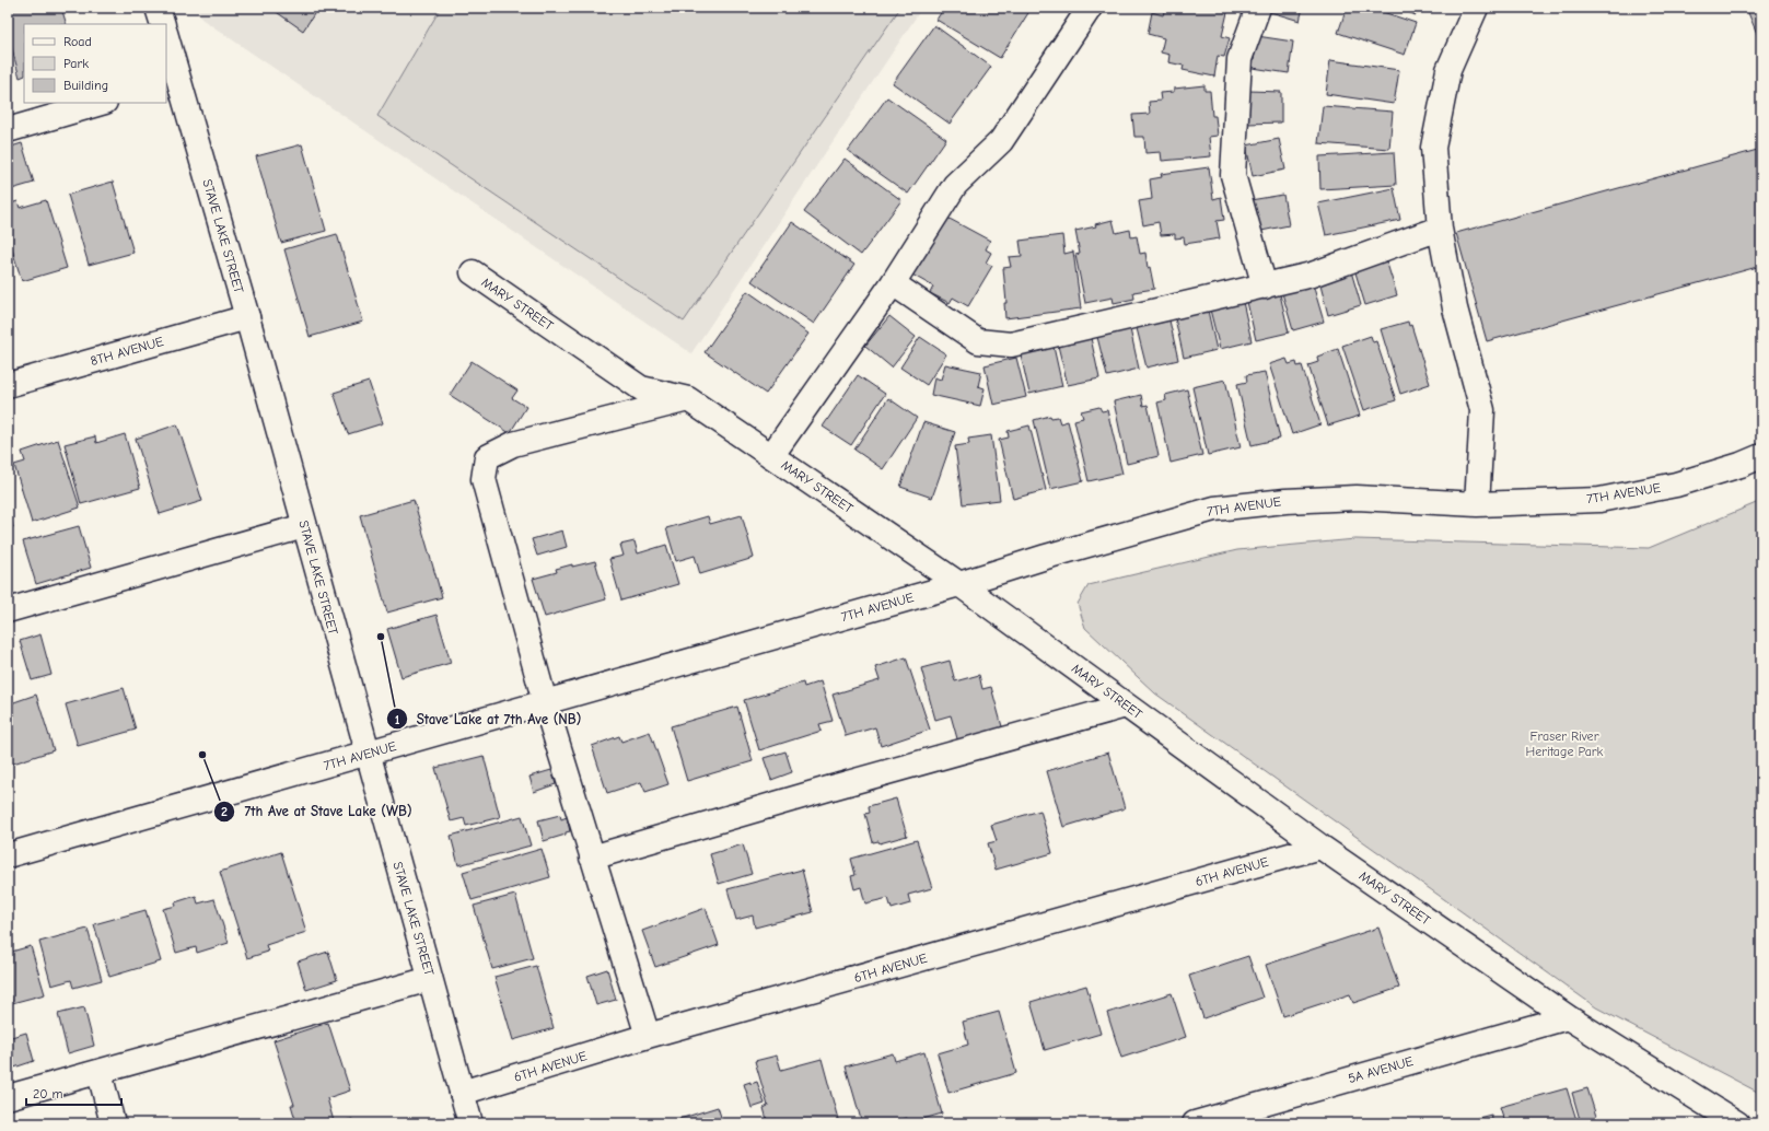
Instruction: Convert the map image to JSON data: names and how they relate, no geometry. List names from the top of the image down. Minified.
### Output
{"streets":{"street":["STAVE LAKE STREET","MARY STREET","8TH AVENUE","7TH AVENUE","6TH AVENUE","5A AVENUE"]},"crossings":[["STAVE LAKE STREET","8TH AVENUE"],["STAVE LAKE STREET","7TH AVENUE"],["STAVE LAKE STREET","6TH AVENUE"],["MARY STREET","7TH AVENUE"],["MARY STREET","6TH AVENUE"],["MARY STREET","5A AVENUE"]],"parks":["Fraser River Heritage Park"],"places":["Stave Lake at 7th Ave (NB)","7th Ave at Stave Lake (WB)"],"legend":["Road","Park","Building"],"scale_bar":"20 m"}
